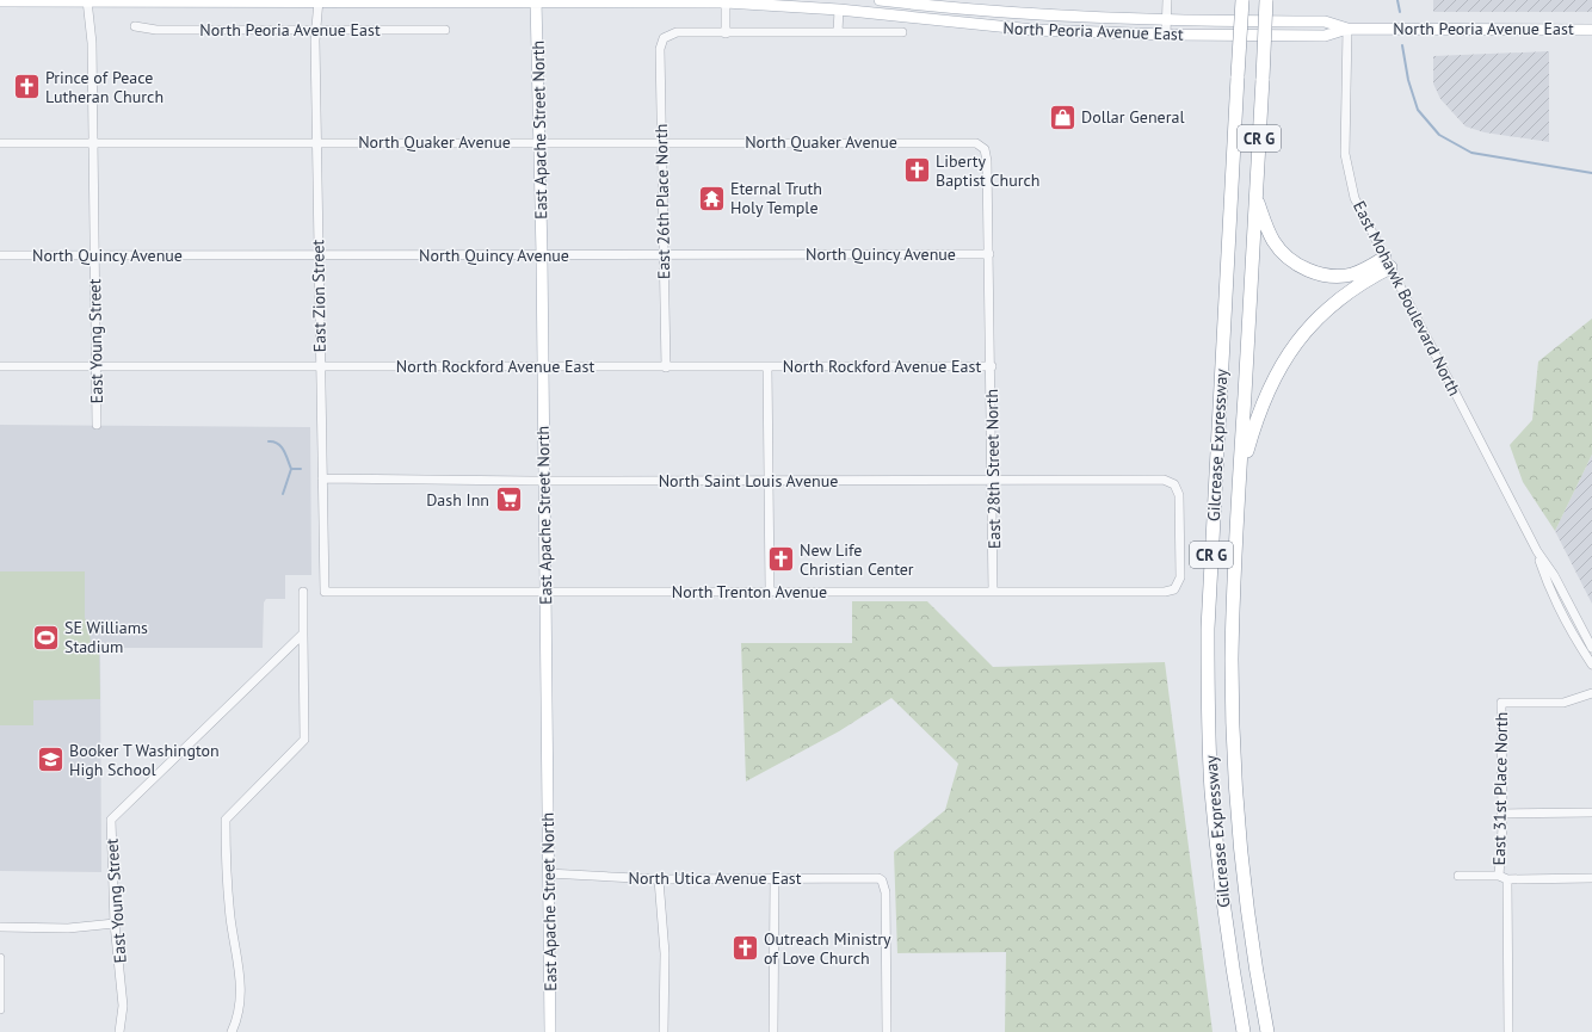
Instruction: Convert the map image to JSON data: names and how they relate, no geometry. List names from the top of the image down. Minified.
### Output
{"streets":{"highway":["CR G","Gilcrease Expressway"],"main road":["North Peoria Avenue East","East Apache Street North"],"street":["North Quaker Avenue","East 26th Place North","North Quincy Avenue","East Zion Street","East Mohawk Boulevard North","East Young Street","North Rockford Avenue East","East 28th Street North","North Saint Louis Avenue","North Trenton Avenue","East 31st Place North","North Utica Avenue East"]},"crossings":[["North Peoria Avenue East","East Apache Street North"],["North Peoria Avenue East","East Zion Street"],["North Peoria Avenue East","East Mohawk Boulevard North"],["North Peoria Avenue East","East Young Street"],["East Apache Street North","North Quaker Avenue"],["East Apache Street North","North Quincy Avenue"],["East Apache Street North","North Rockford Avenue East"],["East Apache Street North","North Saint Louis Avenue"],["East Apache Street North","North Trenton Avenue"],["East Apache Street North","North Utica Avenue East"],["North Quaker Avenue","East 26th Place North"],["North Quaker Avenue","East Zion Street"],["North Quaker Avenue","East Young Street"],["North Quaker Avenue","East 28th Street North"],["East 26th Place North","North Quincy Avenue"],["East 26th Place North","North Rockford Avenue East"],["North Quincy Avenue","East Zion Street"],["North Quincy Avenue","East Young Street"],["North Quincy Avenue","East 28th Street North"],["East Zion Street","North Rockford Avenue East"],["East Zion Street","North Saint Louis Avenue"],["East Zion Street","North Trenton Avenue"],["East Young Street","North Rockford Avenue East"],["North Rockford Avenue East","East 28th Street North"],["East 28th Street North","North Saint Louis Avenue"],["East 28th Street North","North Trenton Avenue"],["North Saint Louis Avenue","North Trenton Avenue"]],"places":{"church":["Prince of Peace Lutheran Church","Liberty Baptist Church","New Life Christian Center","Outreach Ministry of Love Church"],"shop":["Dollar General"],"temple":["Eternal Truth Holy Temple"],"supermarket":["Dash Inn"],"sports":["SE Williams Stadium"],"school or university":["Booker T Washington High School"]}}
